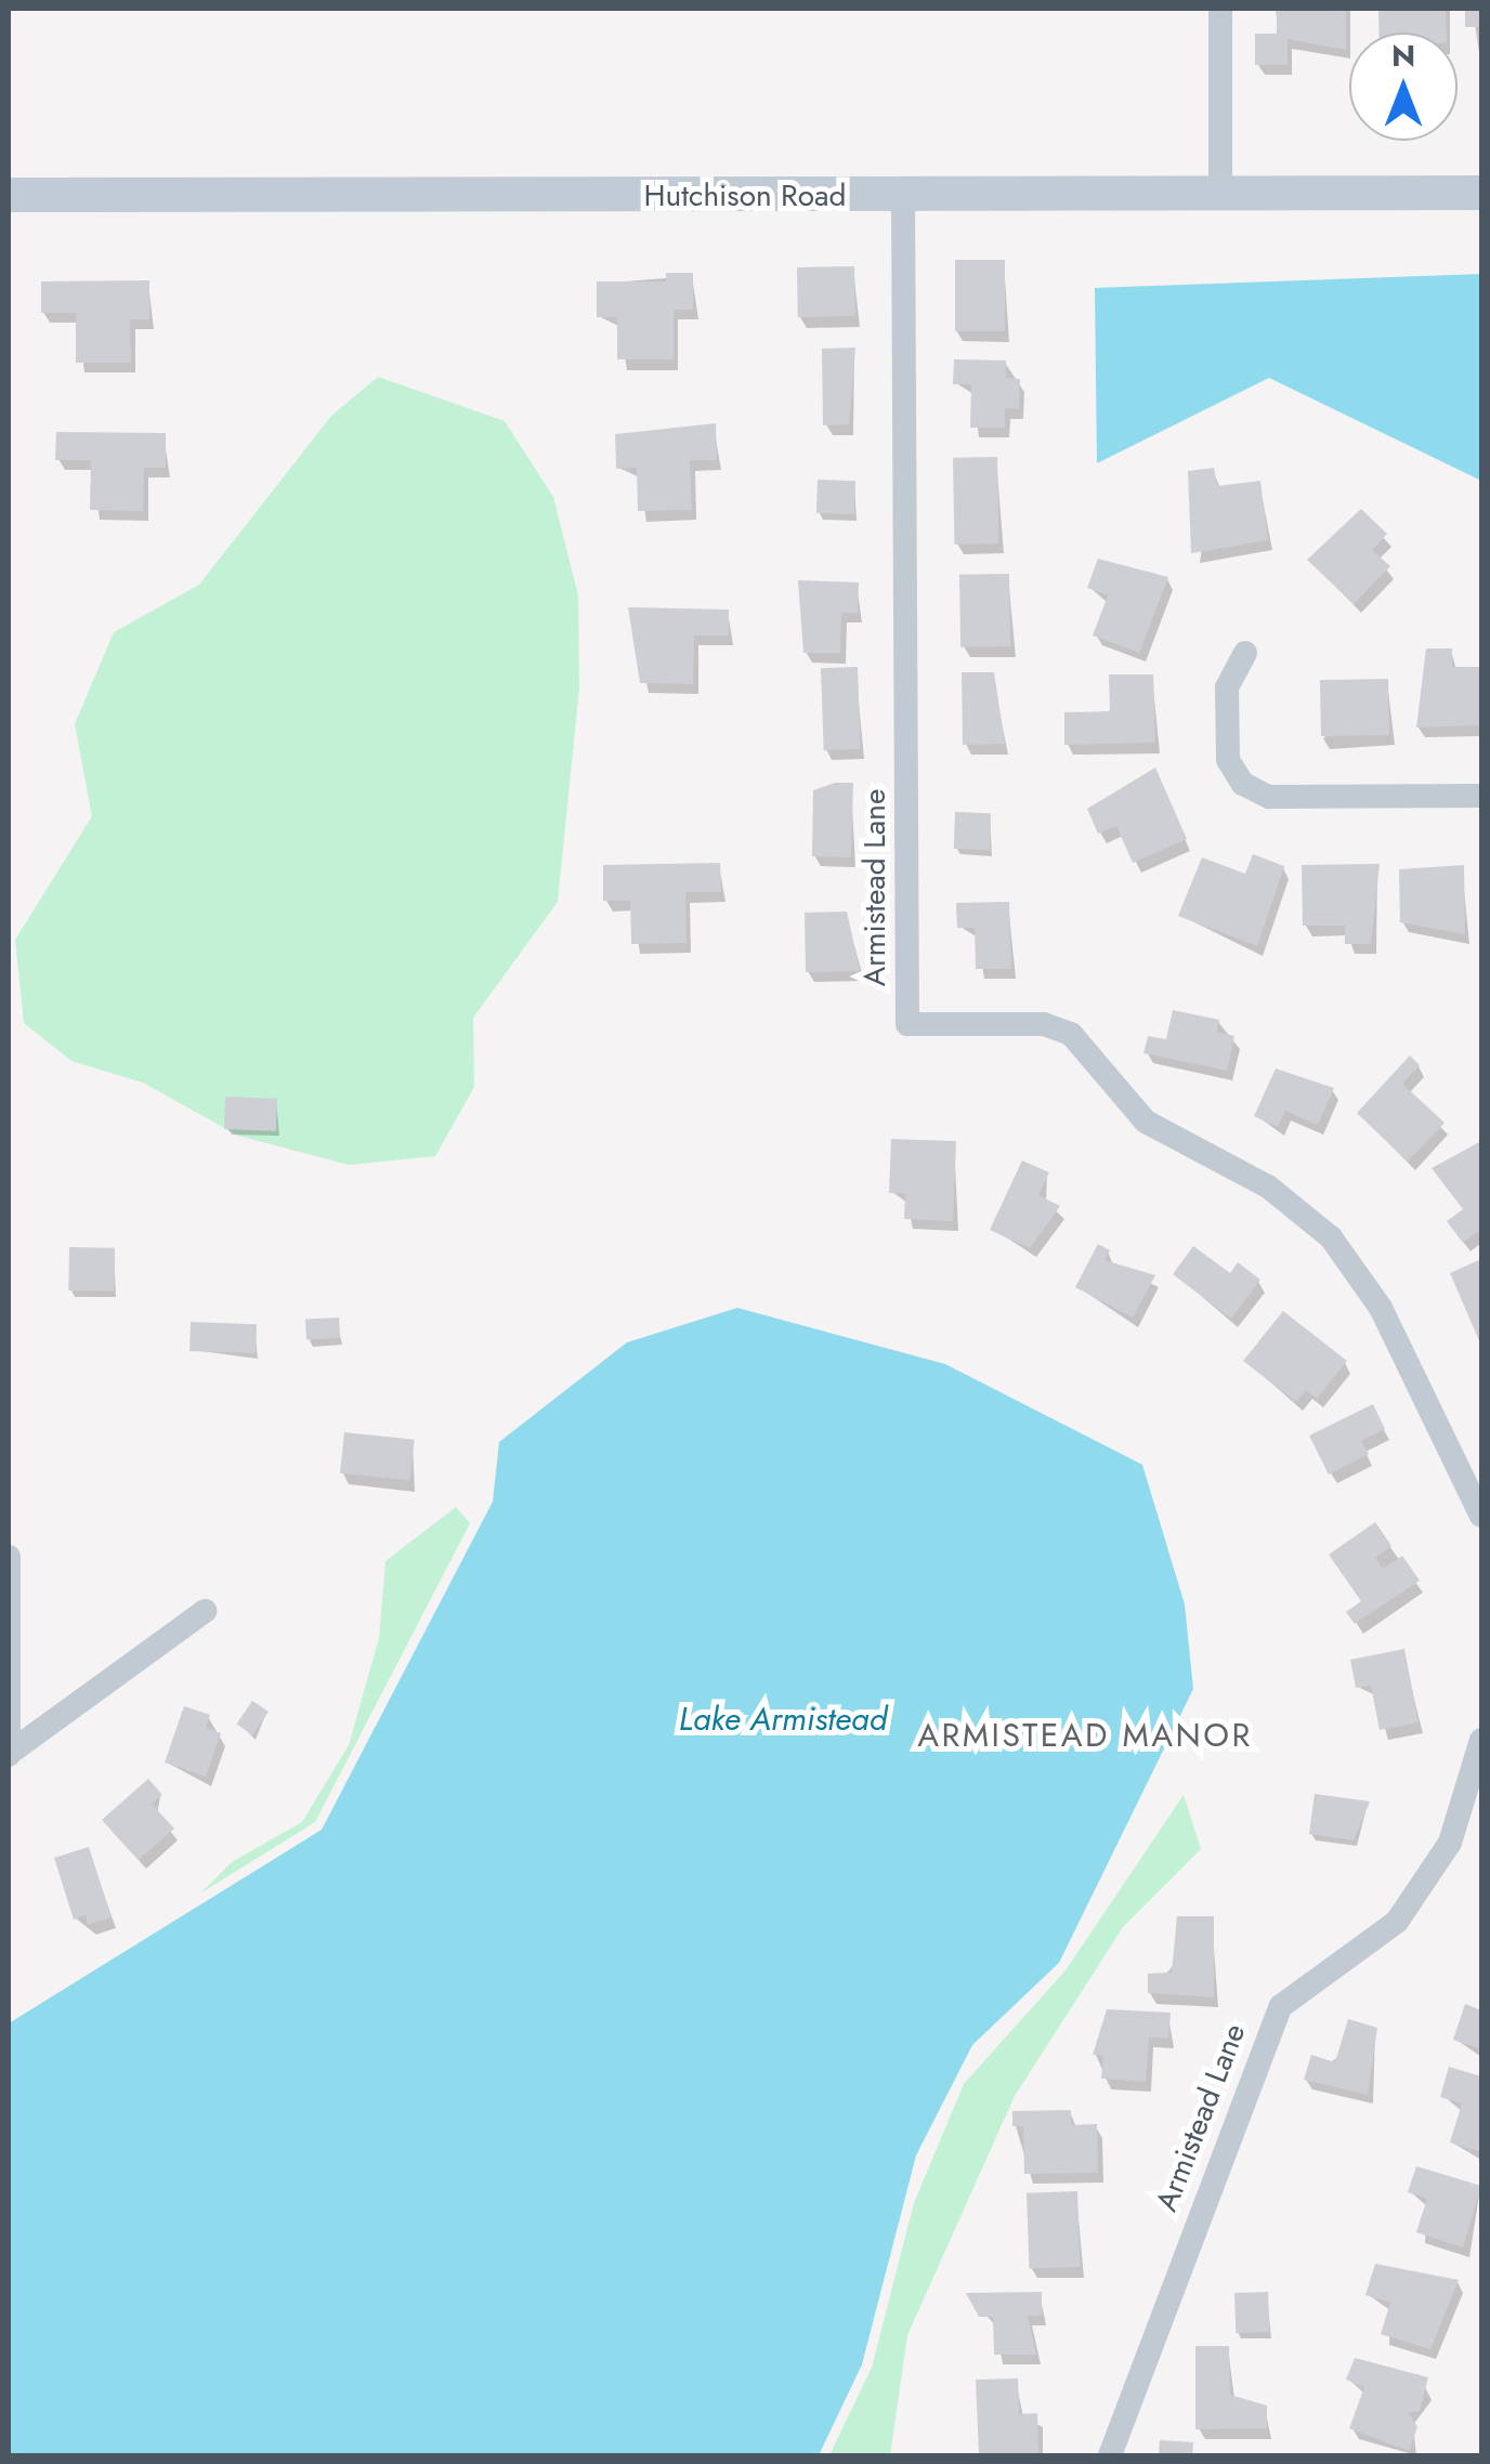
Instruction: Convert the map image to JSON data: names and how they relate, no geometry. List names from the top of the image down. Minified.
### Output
{"streets":{"street":["Hutchison Road","Armistead Lane"]},"crossings":[["Hutchison Road","Armistead Lane"]],"districts":["ARMISTEAD MANOR"],"water":["Lake Armistead"],"north":"top"}
